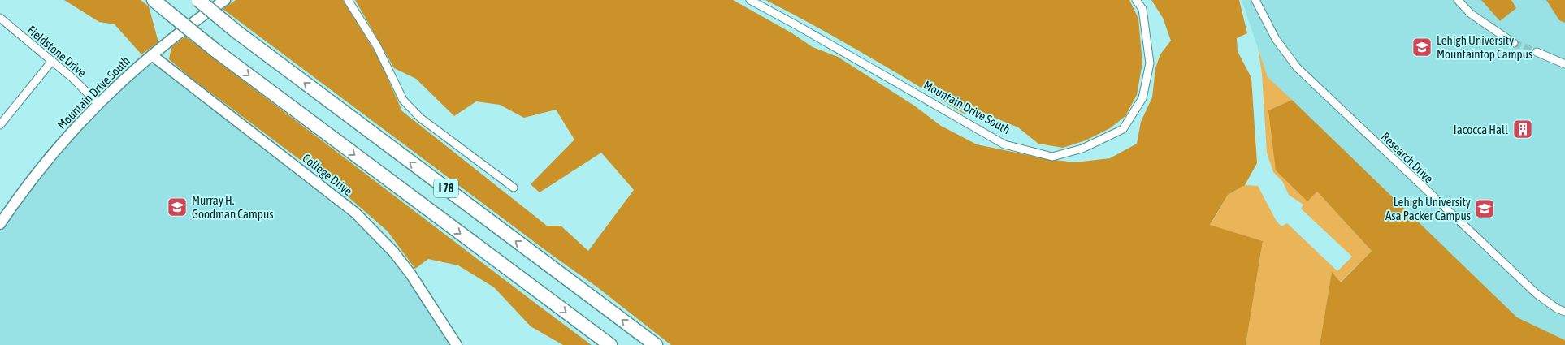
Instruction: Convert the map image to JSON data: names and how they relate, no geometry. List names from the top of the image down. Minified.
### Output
{"streets":{"highway":["I 78"],"street":["Fieldstone Drive","Mountain Drive South","Research Drive","College Drive"]},"crossings":[["Fieldstone Drive","Mountain Drive South"],["Mountain Drive South","College Drive"]],"places":{"school or university":["Lehigh University Mountaintop Campus","Murray H. Goodman Campus","Lehigh University Asa Packer Campus"],"building":["Iacocca Hall"]}}
